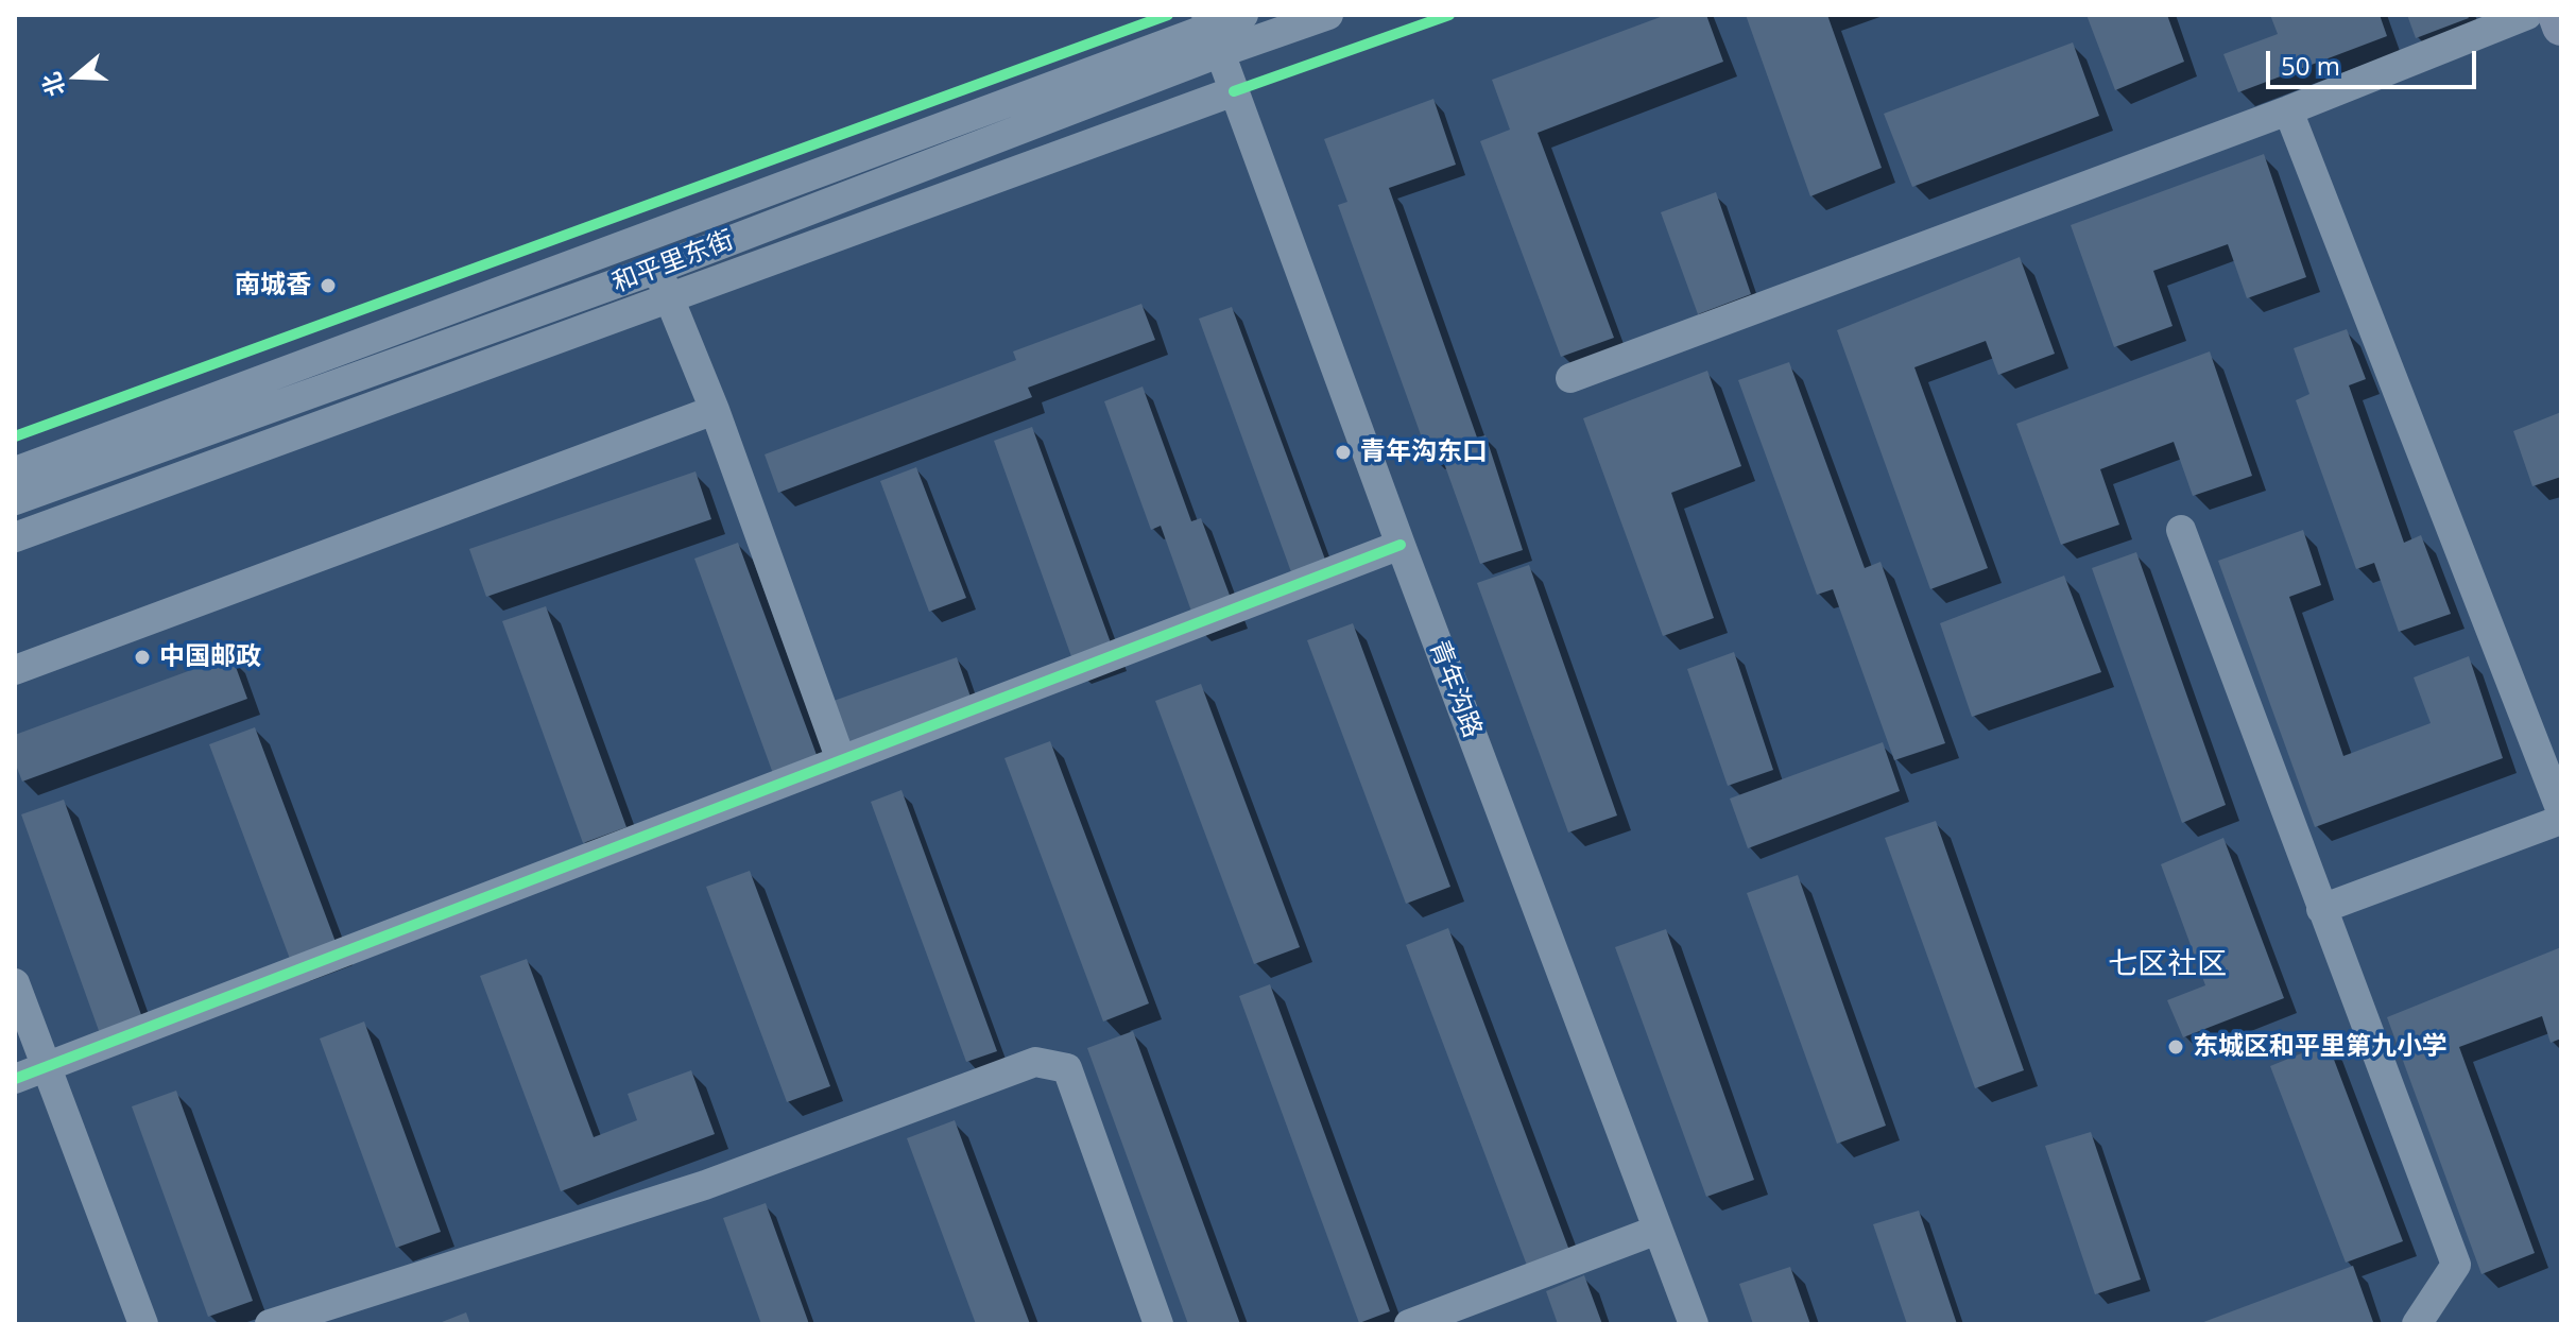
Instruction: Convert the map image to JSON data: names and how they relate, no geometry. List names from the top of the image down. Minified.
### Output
{"streets":{"street":["和平里东街","青年沟路"]},"crossings":[["和平里东街","青年沟路"]],"districts":["七区社区"],"places":["南城香","青年沟东口","中国邮政","东城区和平里第九小学"],"scale_bar":"50 m","north":"left"}
